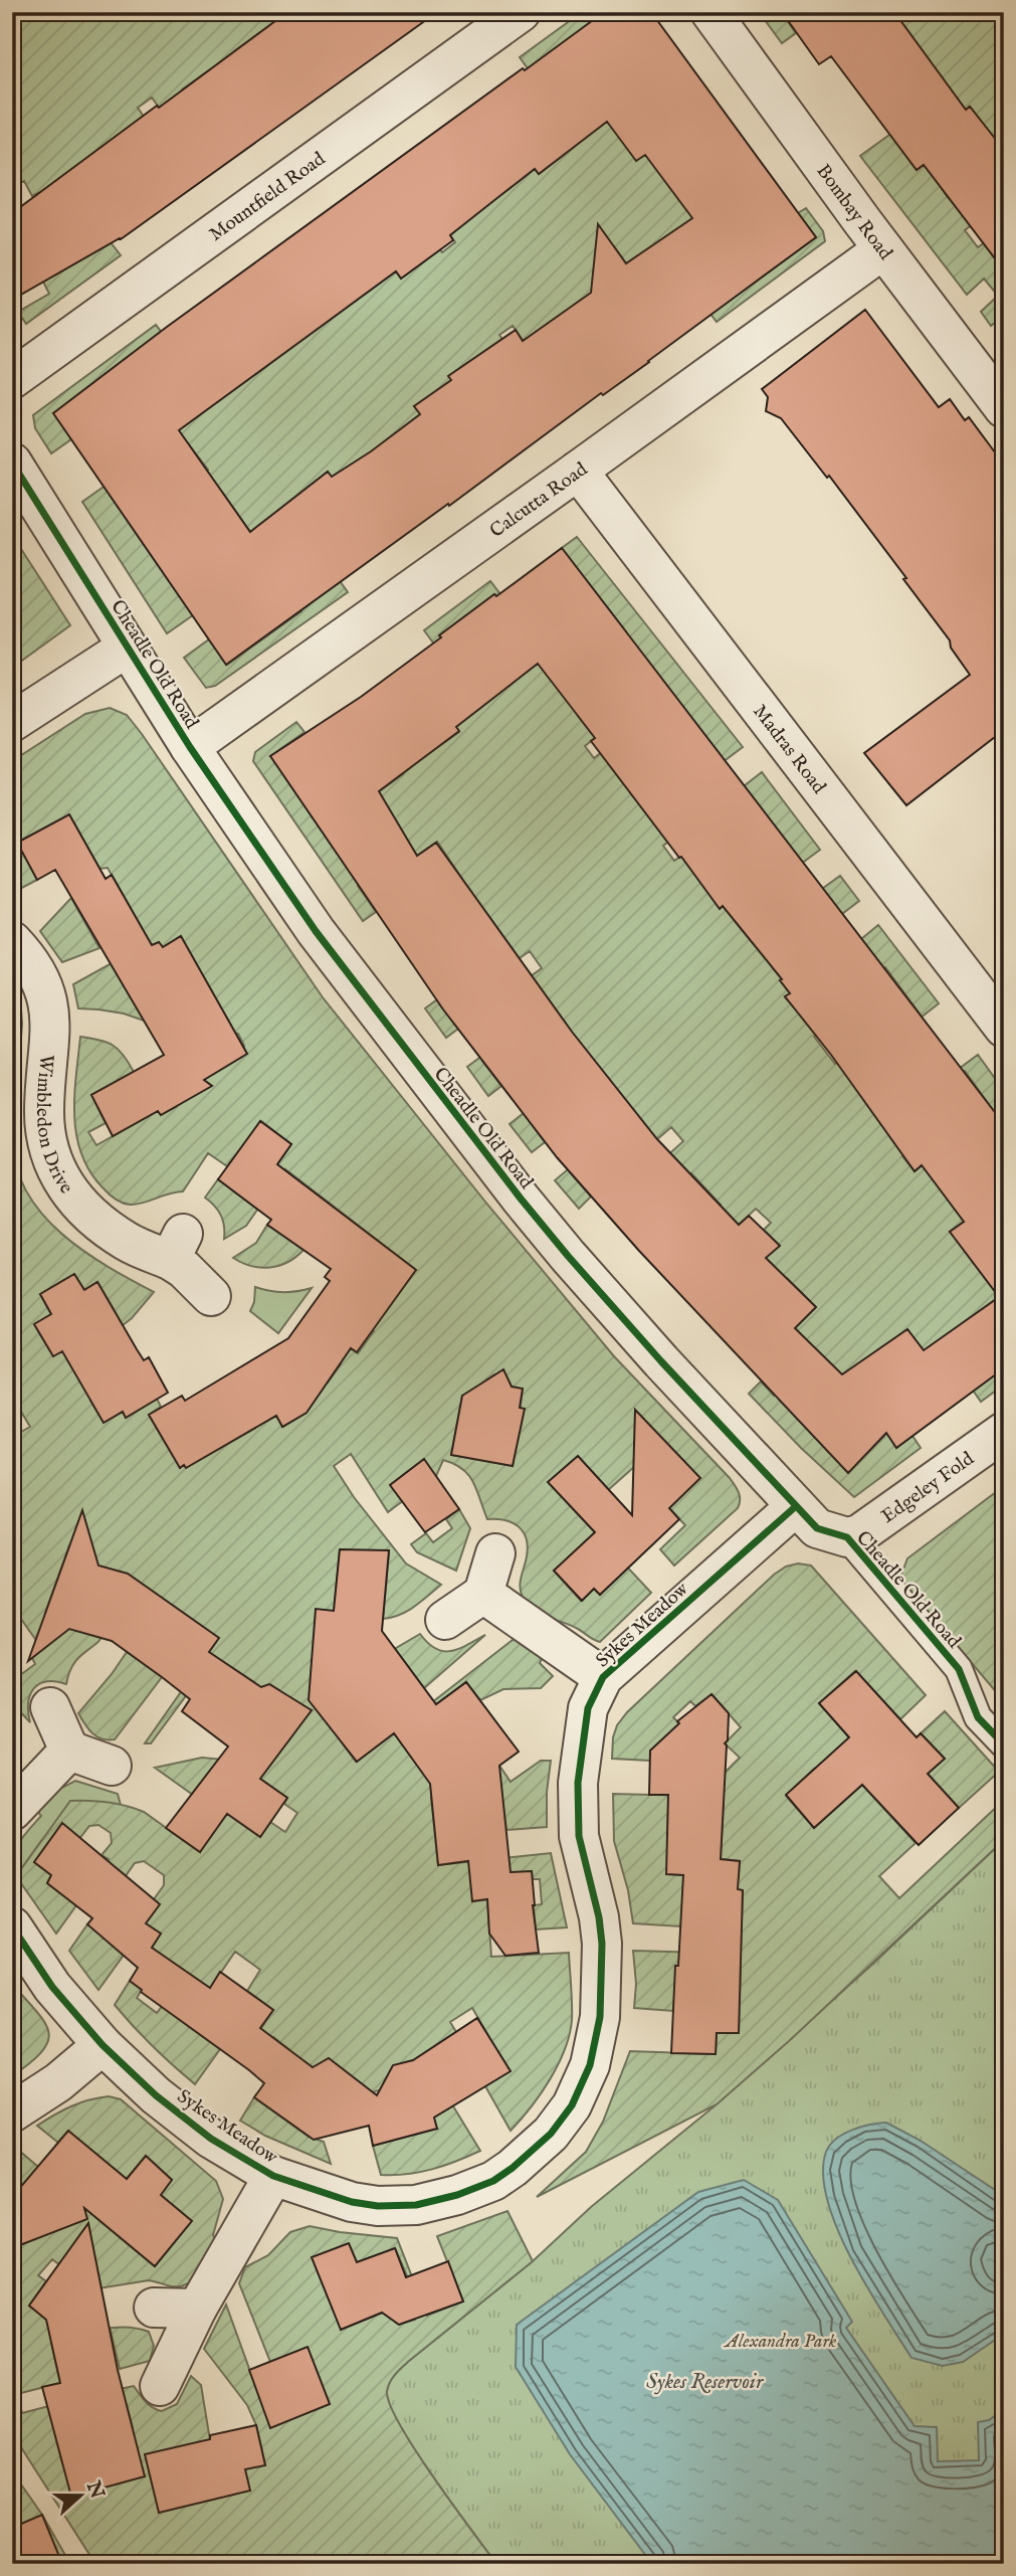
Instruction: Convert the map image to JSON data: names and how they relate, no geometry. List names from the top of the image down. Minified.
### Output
{"streets":{"street":["Mountfield Road","Bombay Road","Calcutta Road","Cheadle Old Road","Madras Road","Wimbledon Drive","Edgeley Fold","Sykes Meadow"]},"crossings":[["Bombay Road","Calcutta Road"],["Calcutta Road","Cheadle Old Road"],["Calcutta Road","Madras Road"],["Cheadle Old Road","Edgeley Fold"],["Cheadle Old Road","Sykes Meadow"]],"water":["Sykes Reservoir"],"parks":["Alexandra Park"],"north":"right"}
